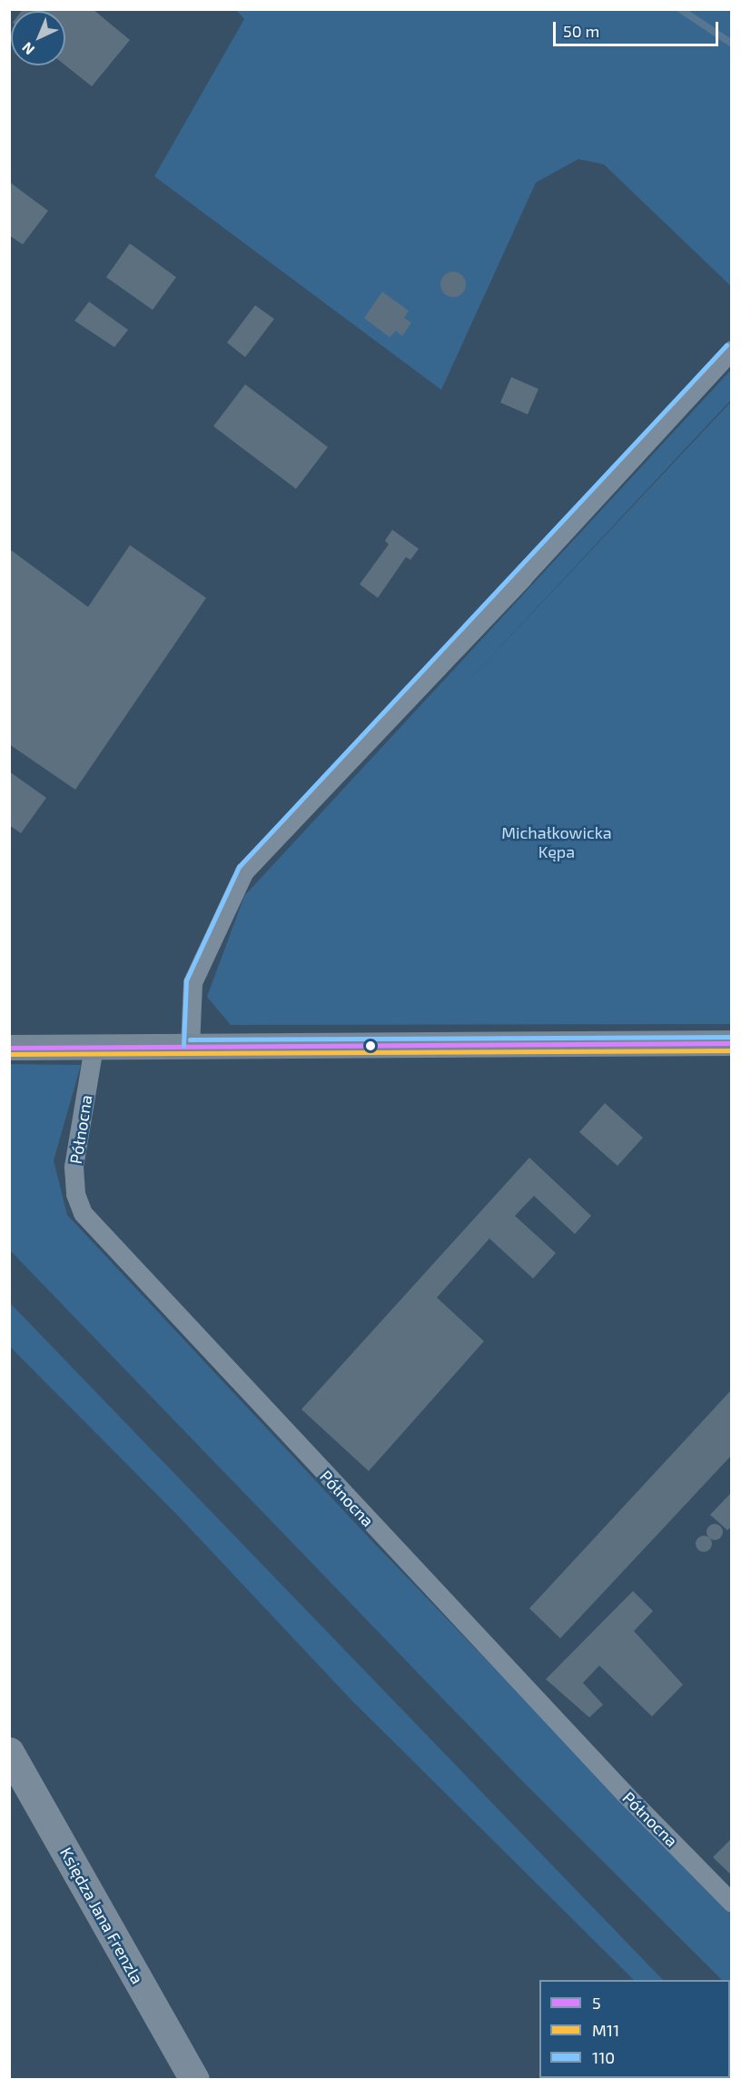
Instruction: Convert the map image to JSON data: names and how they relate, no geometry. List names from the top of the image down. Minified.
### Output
{"streets":{"main road":["Księdza Jana Frenzla"],"street":["Północna"]},"parks":["Michałkowicka Kępa"],"lines":["transit line 110","transit line 5","transit line M11"],"legend":["5","M11","110"],"scale_bar":"50 m","north":"bottom left"}
